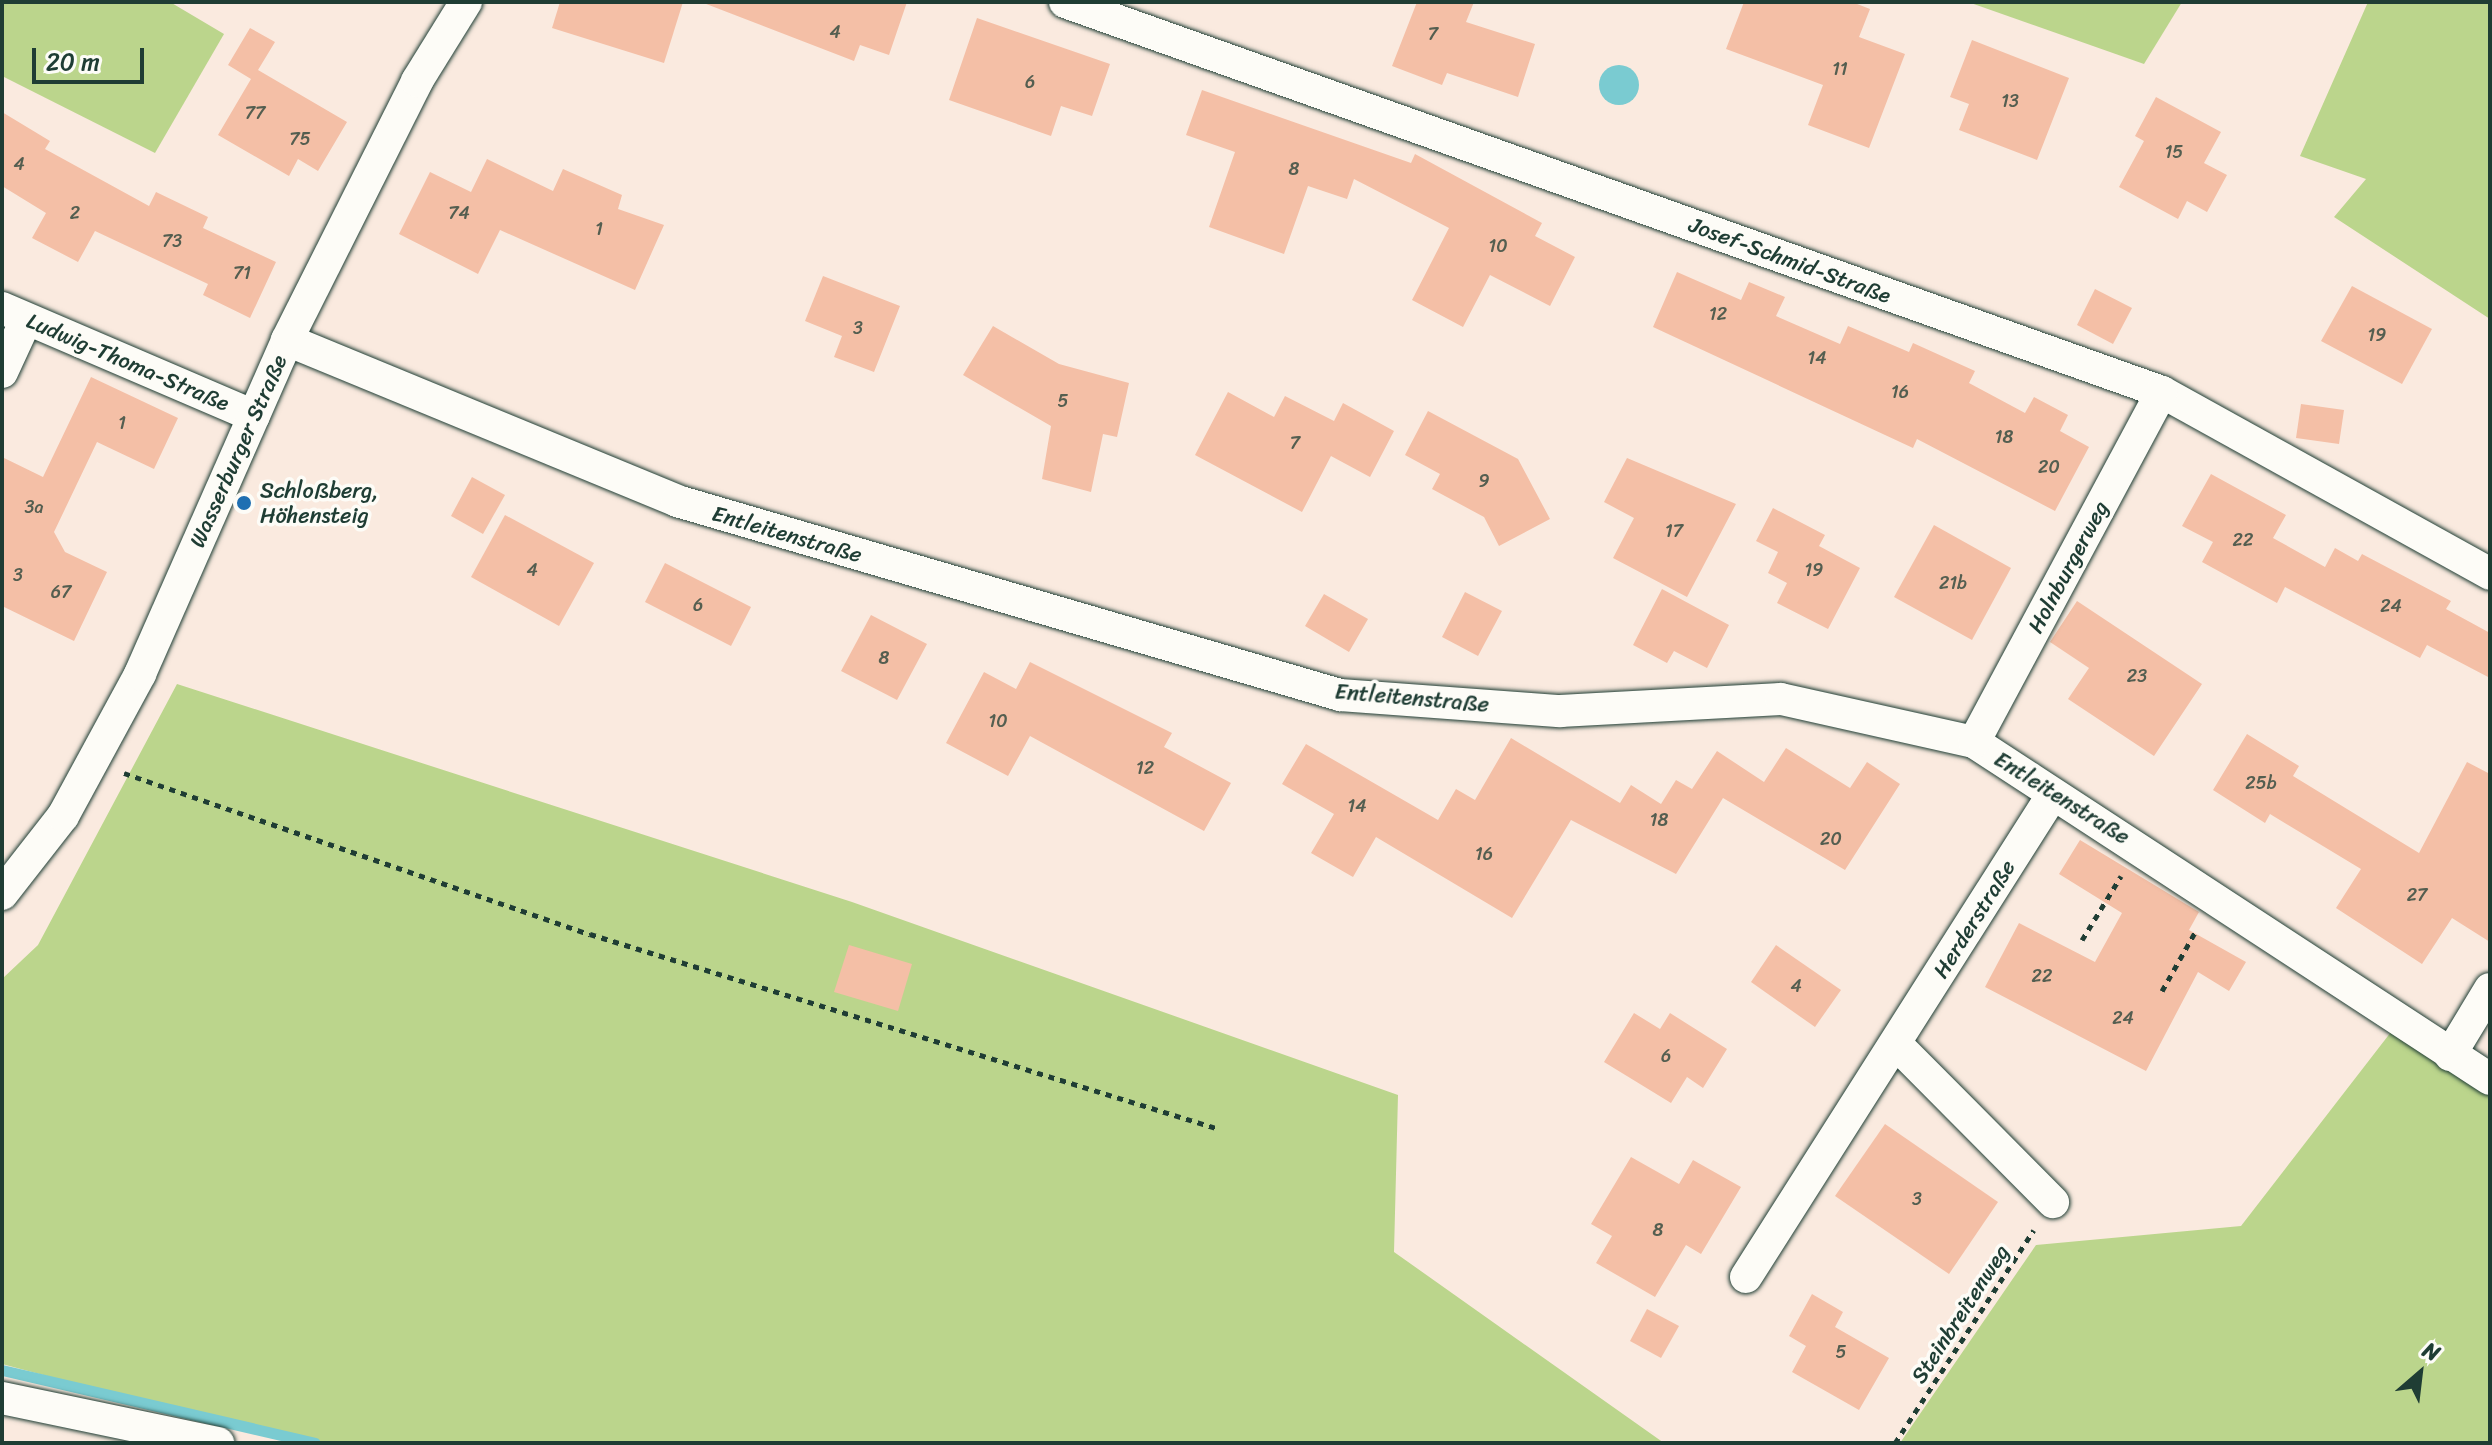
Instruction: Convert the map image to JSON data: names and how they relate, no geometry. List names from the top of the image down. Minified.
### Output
{"streets":{"street":["Josef-Schmid-Straße","Ludwig-Thoma-Straße","Wasserburger Straße","Entleitenstraße","Holnburgerweg","Herderstraße"],"path":["Steinbreitenweg"]},"crossings":[["Josef-Schmid-Straße","Holnburgerweg"],["Ludwig-Thoma-Straße","Wasserburger Straße"],["Wasserburger Straße","Entleitenstraße"],["Entleitenstraße","Holnburgerweg"],["Entleitenstraße","Herderstraße"]],"places":["Schloßberg, Höhensteig"],"house_numbers":["4","7","11","6","13","77","75","15","4","8","2","74","1","73","10","71","12","3","19","14","16","5","1","18","7","20","9","3a","17","22","4","19","3","21b","67","6","24","8","23","10","12","25b","14","18","20","16","27","22","4","24","6","3","8","5"],"scale_bar":"20 m","north":"top right"}
